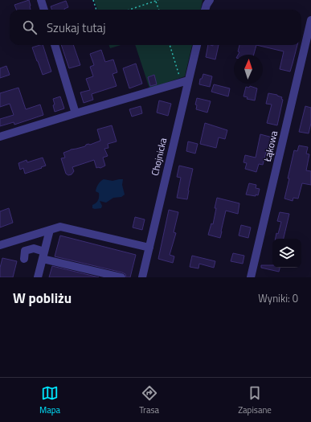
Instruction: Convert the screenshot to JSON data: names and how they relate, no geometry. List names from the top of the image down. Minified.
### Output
{"streets":{"street":["Łąkowa","Chojnicka"]},"north":"top","page":{"search":"Szukaj tutaj","heading":["W pobliżu","Wyniki: 0"],"nav":["Mapa","Trasa","Zapisane"]}}
